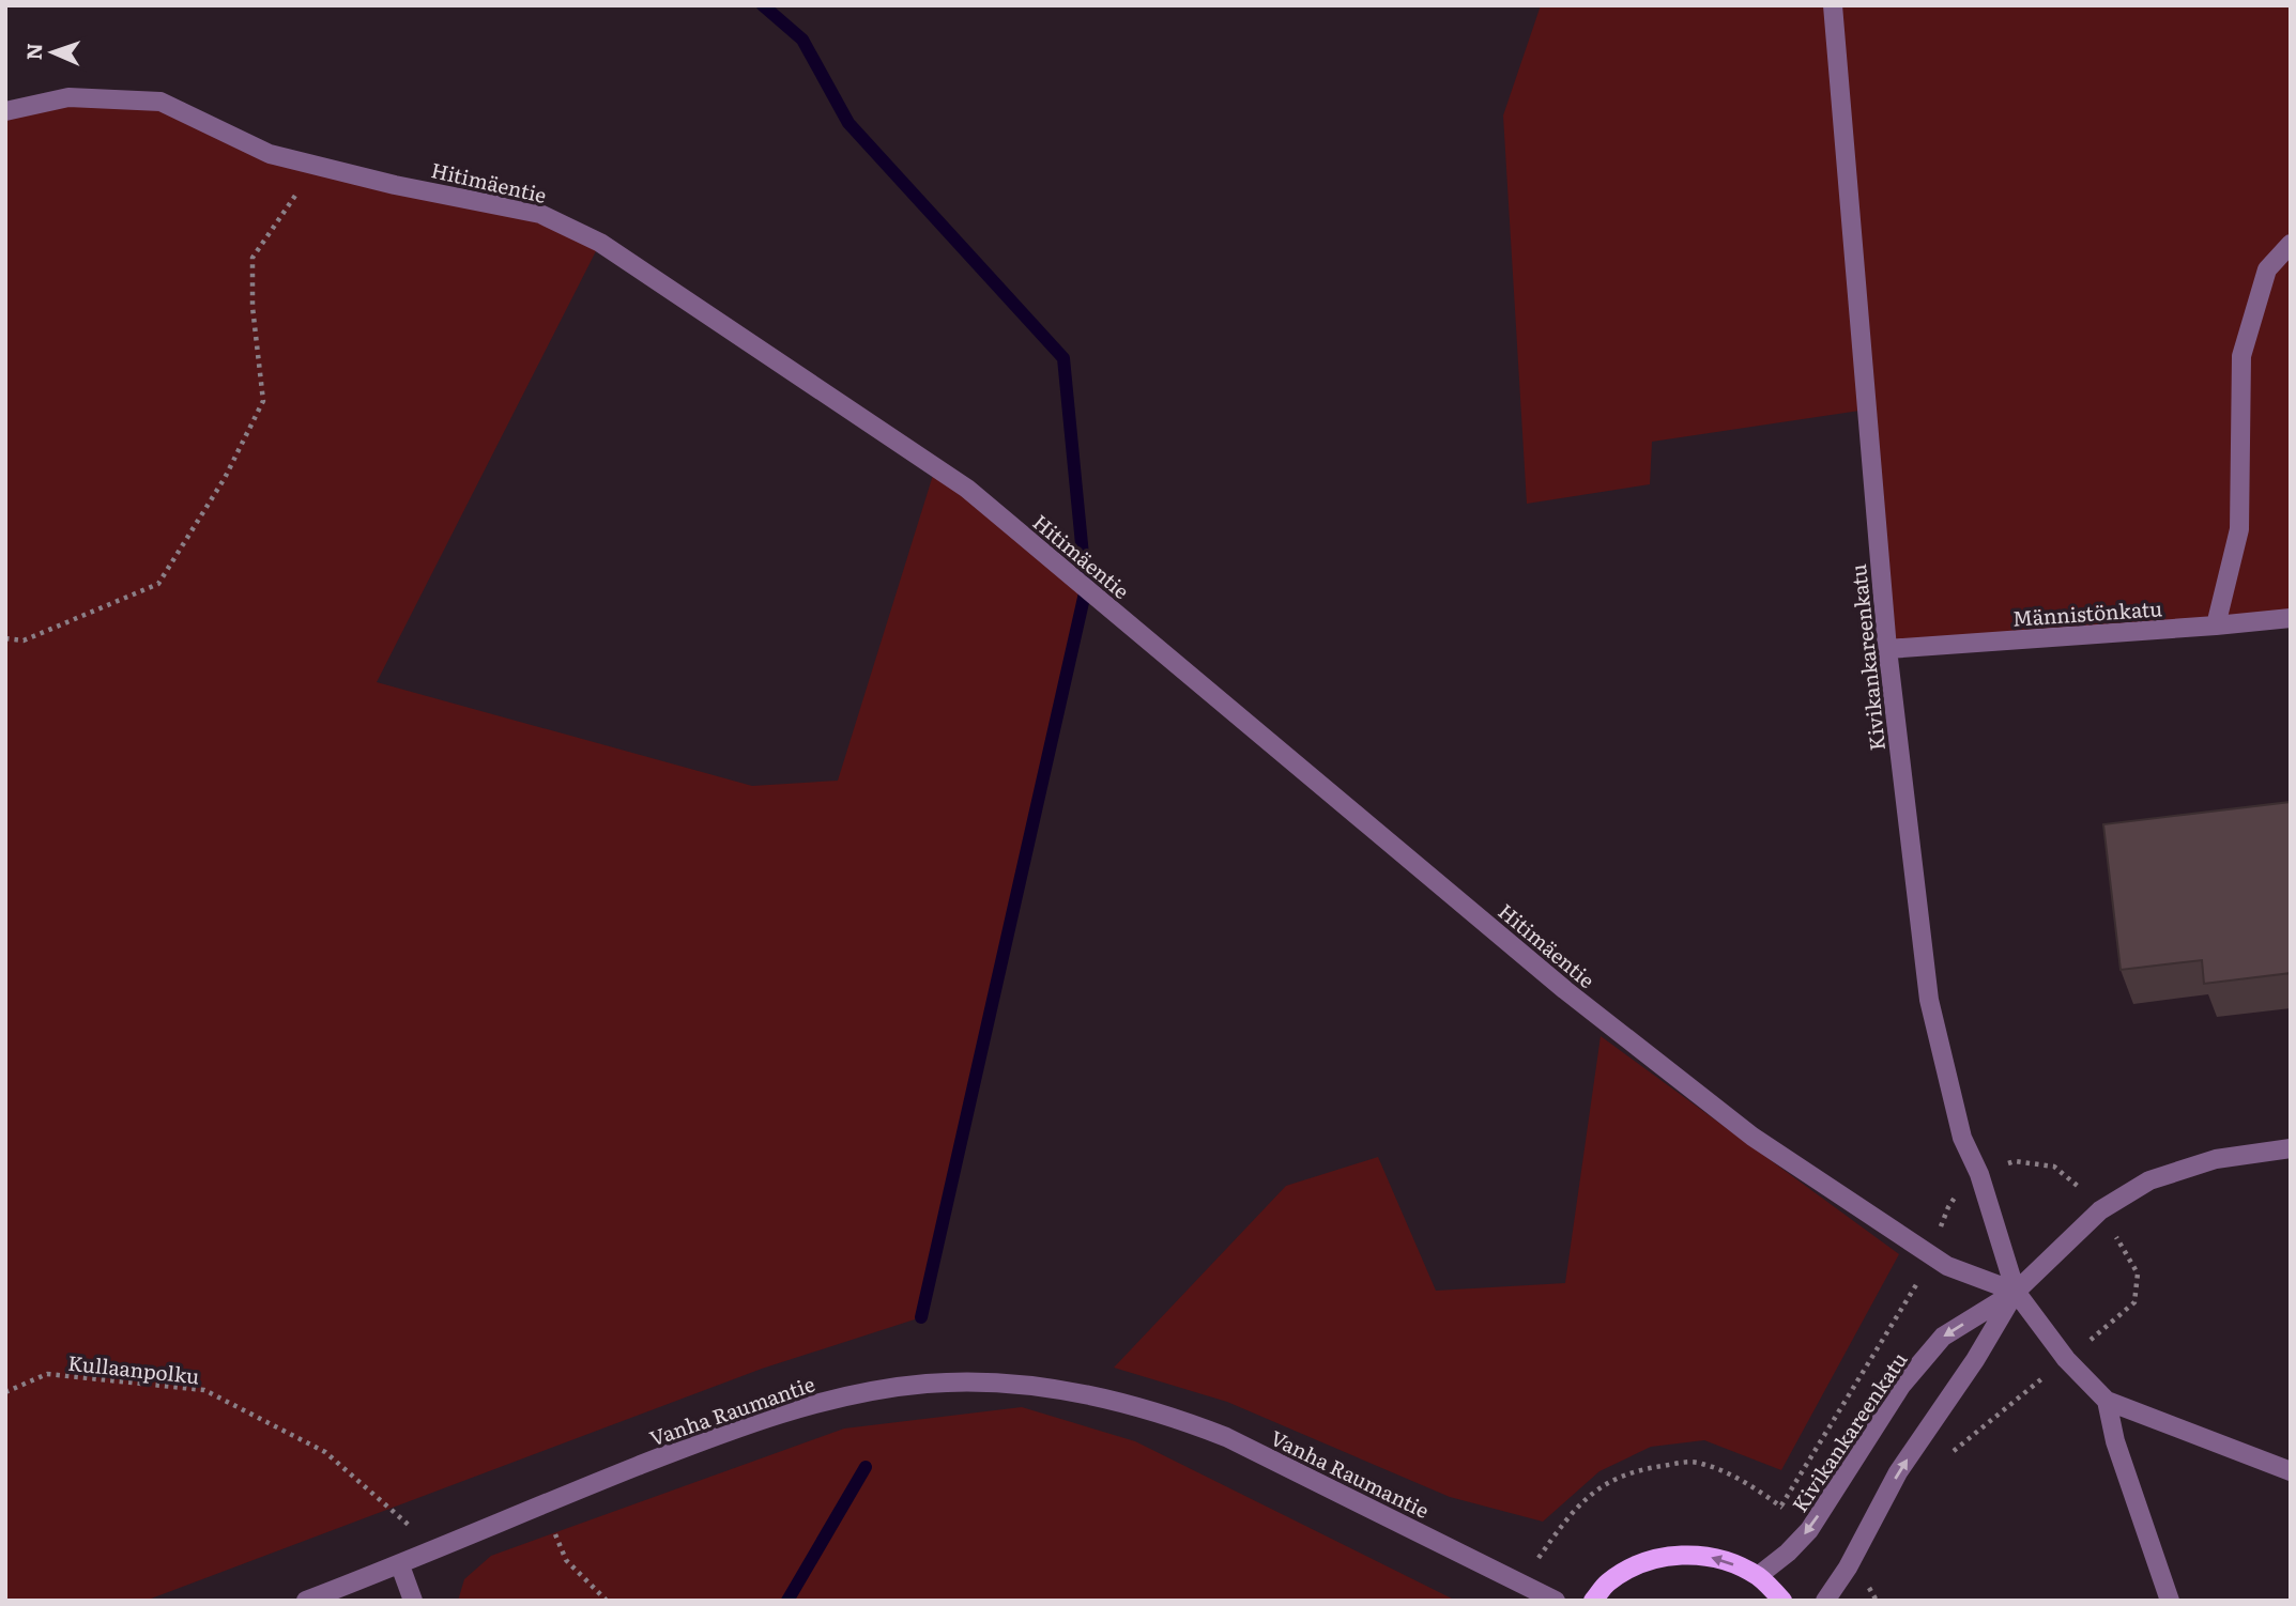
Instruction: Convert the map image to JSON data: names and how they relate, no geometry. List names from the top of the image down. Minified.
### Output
{"streets":{"street":["Hitimäentie","Männistönkatu","Kivikankareenkatu","Vanha Raumantie"],"path":["Kullaanpolku"]},"crossings":[["Hitimäentie","Kivikankareenkatu"],["Männistönkatu","Kivikankareenkatu"],["Kullaanpolku","Vanha Raumantie"]],"north":"left"}
